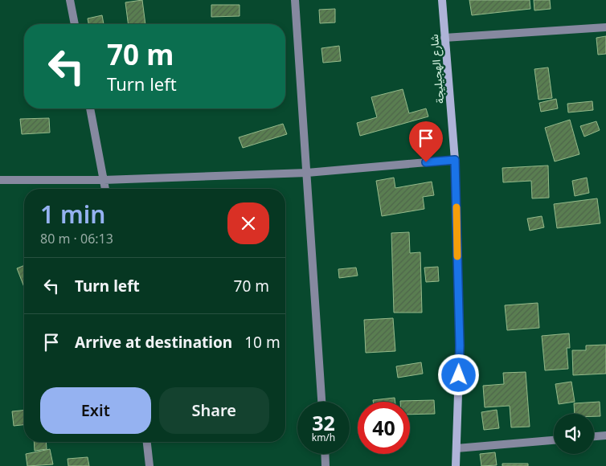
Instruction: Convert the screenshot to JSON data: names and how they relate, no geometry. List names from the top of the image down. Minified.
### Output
{"streets":{"street":["شارع الهجيليجة"]},"page":{"turn":["70 m","Turn left"],"heading":["1 min","80 m · 06:13"],"list":[{"name":"Turn left","value":"70 m"},{"name":"Arrive at destination","value":"10 m"}],"buttons":["Exit","Share"],"speed":"32 km/h","limit":"40"}}
